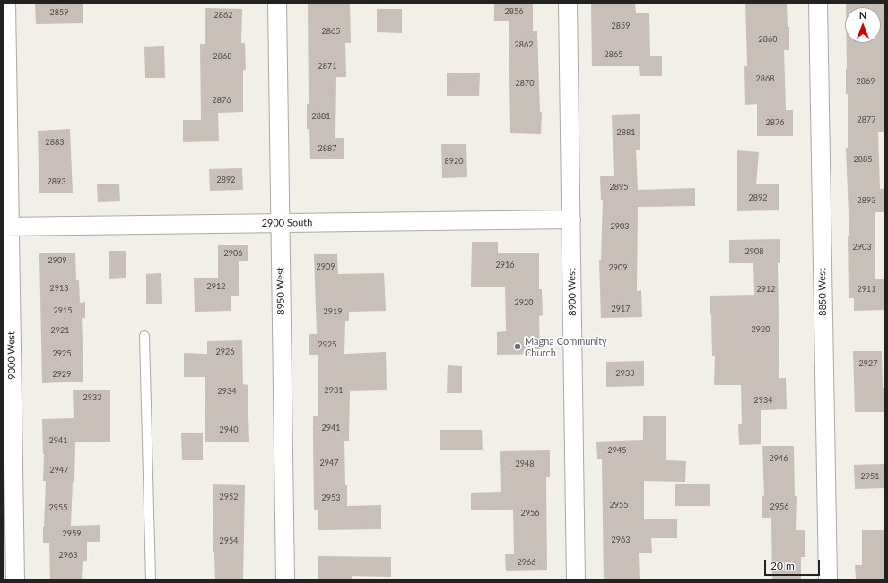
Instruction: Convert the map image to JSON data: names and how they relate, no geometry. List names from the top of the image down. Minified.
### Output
{"streets":{"street":["2900 South","8950 West","8900 West","8850 West","9000 West"]},"crossings":[["2900 South","8950 West"],["2900 South","8900 West"],["2900 South","9000 West"]],"places":["Magna Community Church"],"house_numbers":["2856","2859","2862","2859","2865","2860","2862","2865","2868","2871","2868","2869","2870","2876","2881","2877","2876","2881","2883","2887","2885","8920","2892","2893","2895","2892","2893","2903","2903","2908","2906","2909","2916","2909","2909","2912","2913","2912","2911","2920","2917","2915","2919","2920","2921","2925","2926","2925","2927","2933","2929","2931","2934","2933","2934","2941","2940","2941","2945","2946","2947","2948","2947","2951","2952","2953","2955","2956","2955","2956","2959","2963","2954","2963","2966"],"scale_bar":"20 m","north":"top"}
